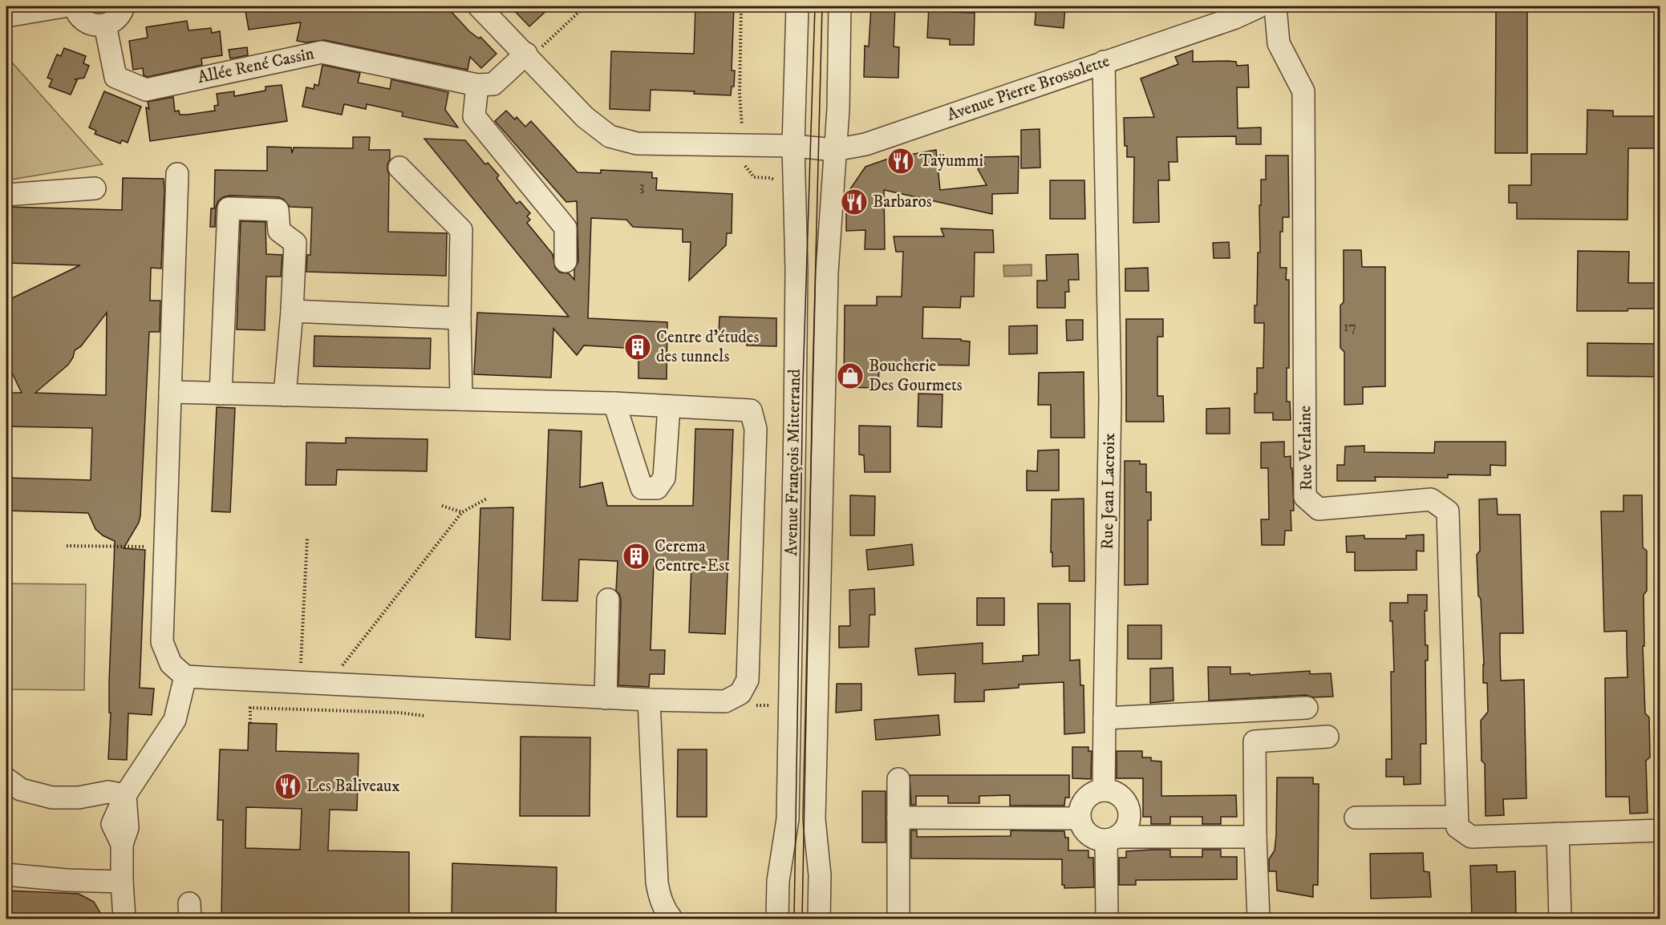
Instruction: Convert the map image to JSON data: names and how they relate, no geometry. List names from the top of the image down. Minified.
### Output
{"streets":{"street":["Allée René Cassin","Avenue Pierre Brossolette","Rue Verlaine","Avenue François Mitterrand","Rue Jean Lacroix"]},"crossings":[["Allée René Cassin","Avenue Pierre Brossolette"],["Avenue Pierre Brossolette","Avenue François Mitterrand"],["Avenue Pierre Brossolette","Rue Jean Lacroix"]],"places":{"restaurant":["Taÿummi","Barbaros","Les Baliveaux"],"building":["Centre d'études des tunnels","Cerema Centre-Est"],"shop":["Boucherie Des Gourmets"]},"house_numbers":["3","17"]}
